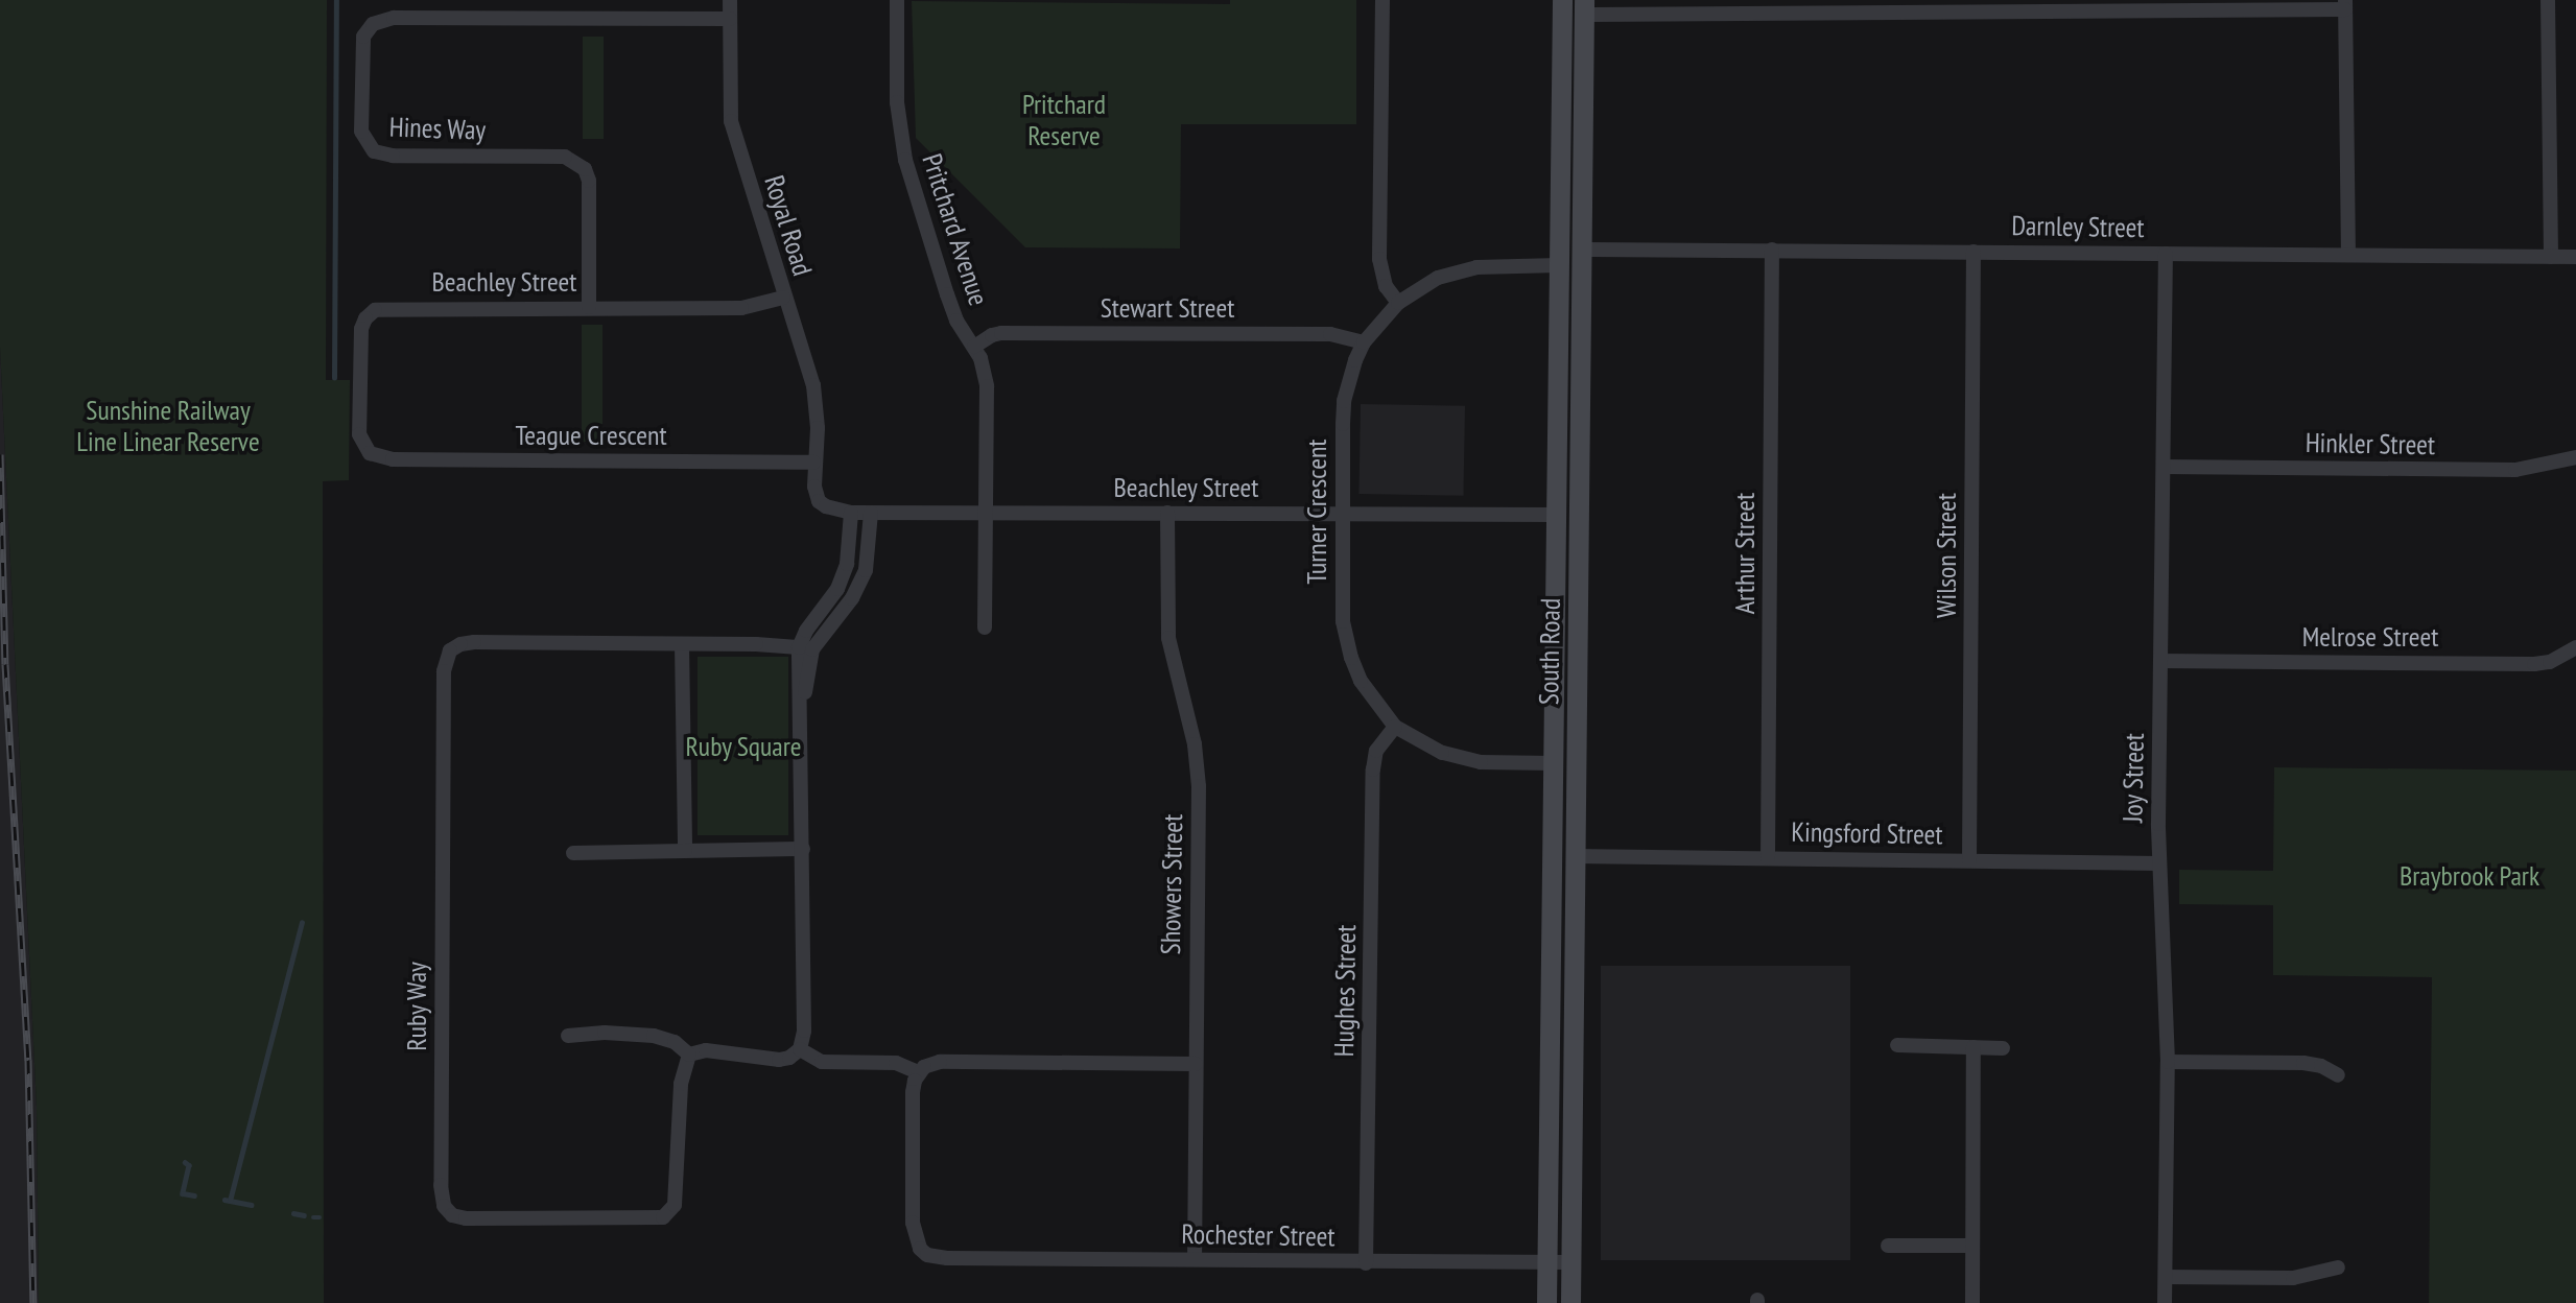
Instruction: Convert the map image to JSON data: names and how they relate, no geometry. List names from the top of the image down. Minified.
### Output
{"streets":{"street":["Hines Way","Royal Road","Darnley Street","Pritchard Avenue","Beachley Street","Stewart Street","Teague Crescent","Hinkler Street","Turner Crescent","Arthur Street","Wilson Street","Melrose Street","South Road","Joy Street","Kingsford Street","Showers Street","Hughes Street","Ruby Way","Rochester Street"]},"crossings":[["Hines Way","Royal Road"],["Hines Way","Beachley Street"],["Royal Road","Beachley Street"],["Royal Road","Teague Crescent"],["Darnley Street","Arthur Street"],["Darnley Street","Wilson Street"],["Darnley Street","South Road"],["Darnley Street","Joy Street"],["Pritchard Avenue","Beachley Street"],["Pritchard Avenue","Stewart Street"],["Beachley Street","Teague Crescent"],["Beachley Street","Turner Crescent"],["Beachley Street","South Road"],["Beachley Street","Showers Street"],["Stewart Street","Turner Crescent"],["Hinkler Street","Joy Street"],["Turner Crescent","South Road"],["Turner Crescent","Hughes Street"],["Arthur Street","Kingsford Street"],["Wilson Street","Kingsford Street"],["Melrose Street","Joy Street"],["South Road","Kingsford Street"],["South Road","Rochester Street"],["Joy Street","Kingsford Street"],["Showers Street","Rochester Street"],["Hughes Street","Rochester Street"]],"parks":["Pritchard Reserve","Sunshine Railway Line Linear Reserve","Ruby Square","Braybrook Park"]}
